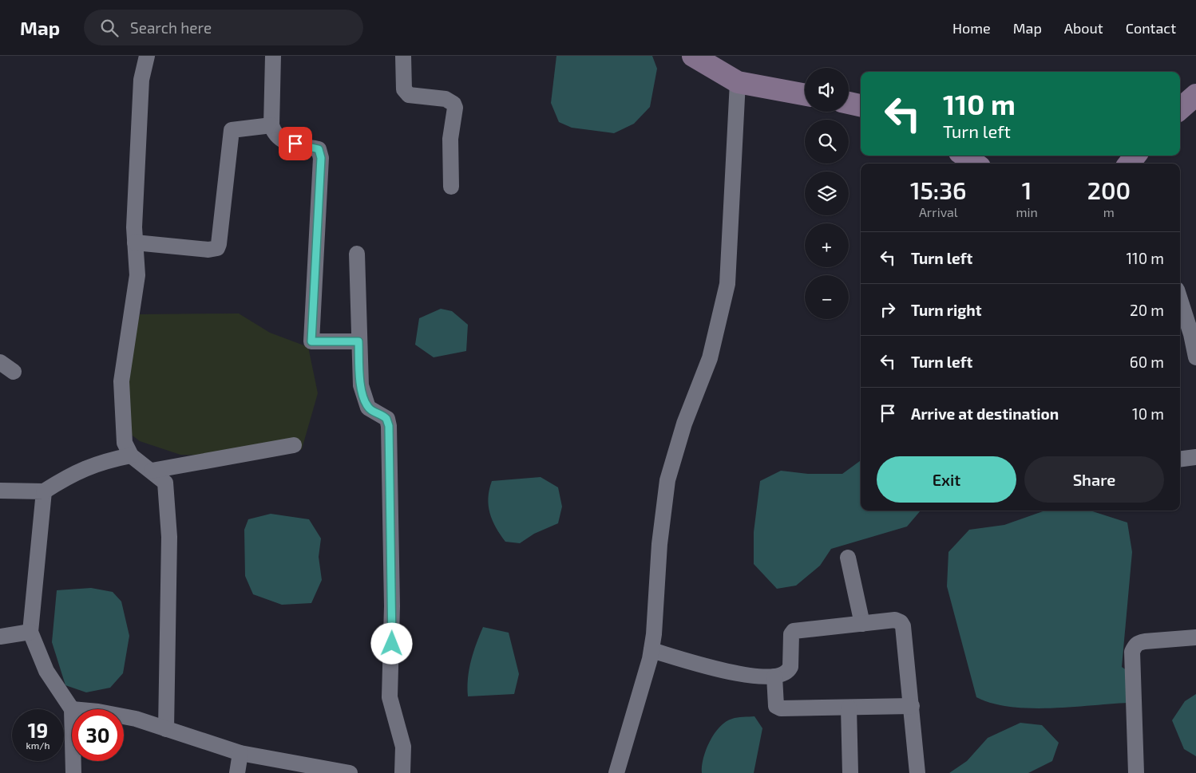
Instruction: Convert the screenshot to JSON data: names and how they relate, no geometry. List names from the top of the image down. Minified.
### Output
{"page":{"header":"Map","search":"Search here","nav":["Home","Map","About","Contact"],"map_buttons":["+","−"],"turn":["110 m","Turn left"],"eta":["15:36","Arrival","1","min","200","m"],"list":[{"name":"Turn left","value":"110 m"},{"name":"Turn right","value":"20 m"},{"name":"Turn left","value":"60 m"},{"name":"Arrive at destination","value":"10 m"}],"buttons":["Exit","Share"],"speed":"19 km/h","limit":"30"}}
